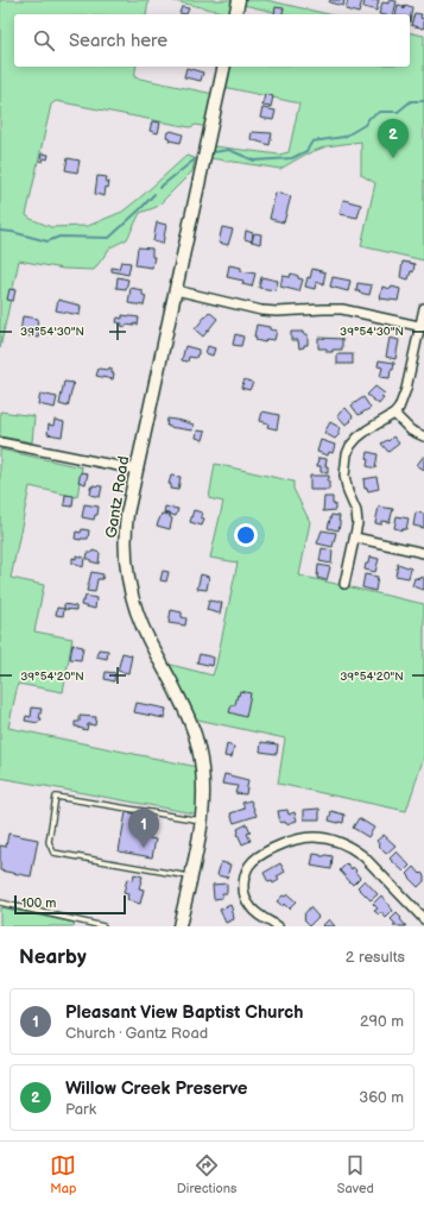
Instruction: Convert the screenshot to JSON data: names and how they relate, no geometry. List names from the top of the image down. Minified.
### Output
{"streets":{"main road":["Gantz Road"]},"scale_bar":"100 m","page":{"search":"Search here","pins":["2","1"],"scale":"100 m","heading":["Nearby","2 results"],"list":[{"mark":"1","name":"Pleasant View Baptist Church","note":"Church · Gantz Road","value":"290 m"},{"mark":"2","name":"Willow Creek Preserve","note":"Park","value":"360 m"}],"nav":["Map","Directions","Saved"]},"coordinates":["39°54'30\"N","39°54'20\"N"]}
